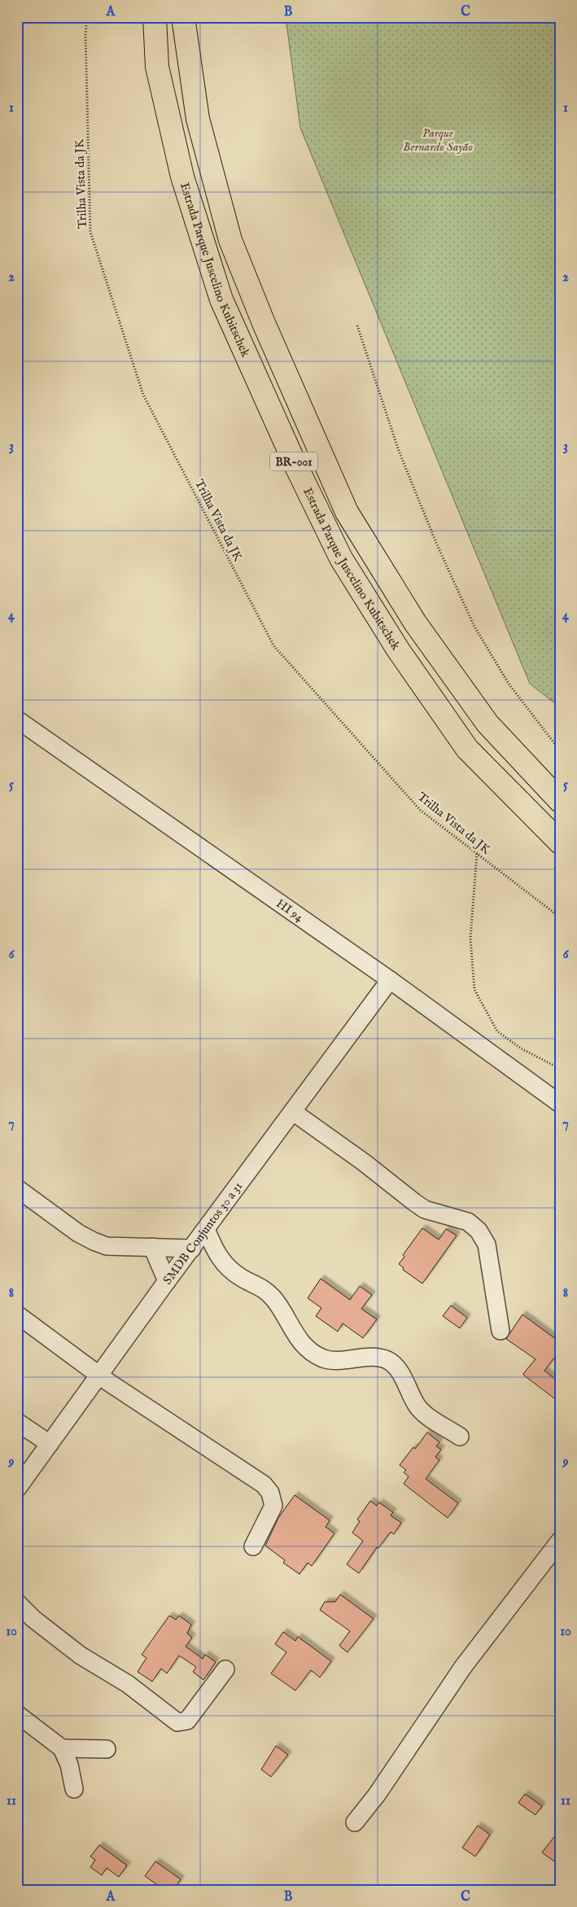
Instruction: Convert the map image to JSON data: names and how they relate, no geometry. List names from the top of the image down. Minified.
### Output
{"streets":{"highway":["Estrada Parque Juscelino Kubitschek","BR-001"],"street":["HI 94","SMDB Conjuntos 30 a 31"],"path":["Trilha Vista da JK"]},"crossings":[["HI 94","SMDB Conjuntos 30 a 31"]],"parks":["Parque Bernardo Sayão"],"grid":{"columns":["A","B","C"],"rows":["1","2","3","4","5","6","7","8","9","10","11"]}}
